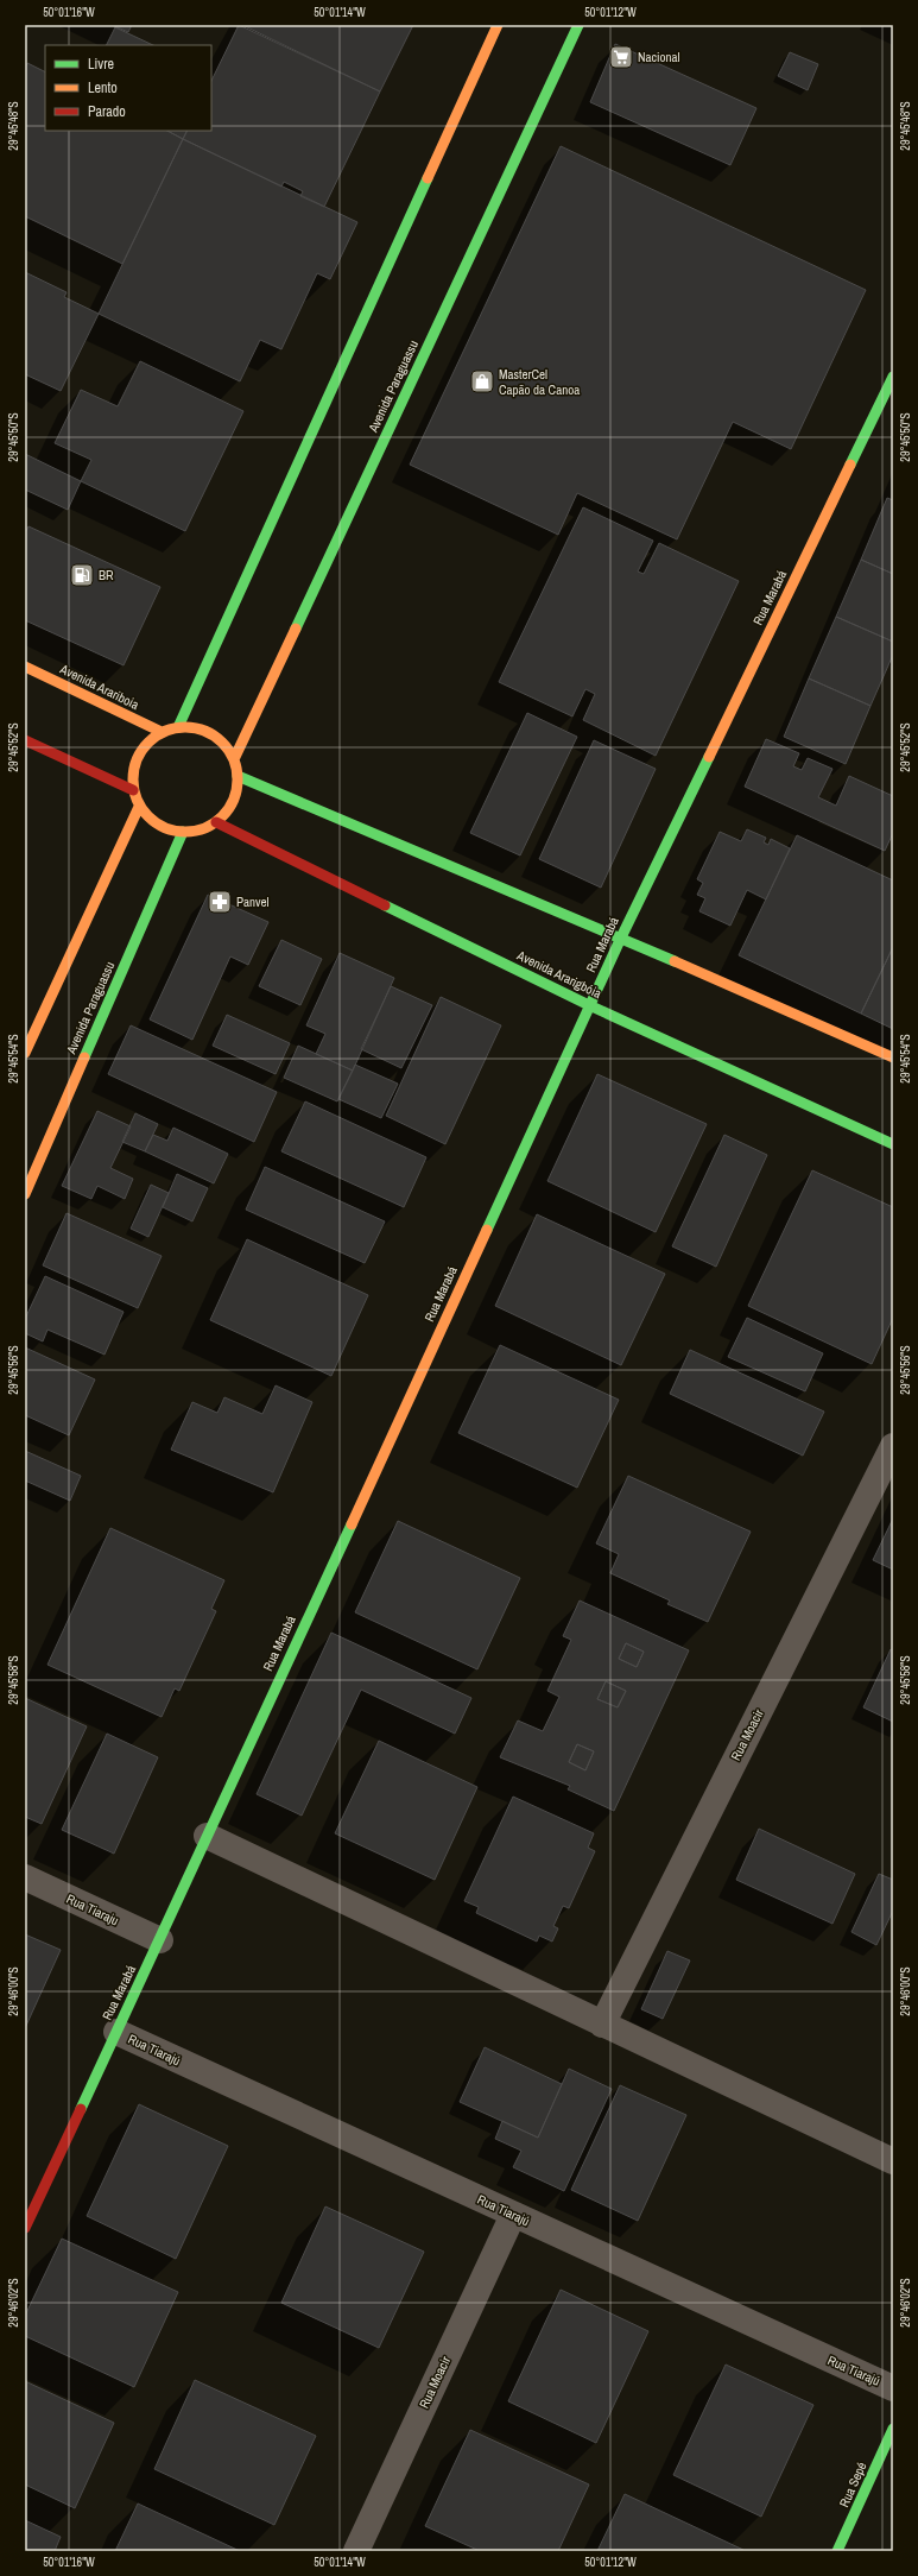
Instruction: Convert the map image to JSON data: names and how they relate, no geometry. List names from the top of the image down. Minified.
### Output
{"streets":{"street":["Avenida Paraguassu","Rua Marabá","Avenida Arariboia","Avenida Ararigbóia","Rua Moacir","Rua Tiaraju","Rua Tiarajú","Rua Sepé"]},"crossings":[["Avenida Paraguassu","Avenida Arariboia"],["Avenida Paraguassu","Avenida Ararigbóia"],["Rua Marabá","Avenida Ararigbóia"],["Rua Marabá","Rua Tiaraju"],["Rua Marabá","Rua Tiarajú"],["Avenida Arariboia","Avenida Ararigbóia"],["Rua Moacir","Rua Tiarajú"]],"places":{"supermarket":["Nacional"],"shop":["MasterCel Capão da Canoa"],"fuel station":["BR"],"pharmacy":["Panvel"]},"legend":["Livre","Lento","Parado"],"coordinates":["50°01'16\"W","50°01'14\"W","50°01'12\"W","29°45'48\"S","29°45'50\"S","29°45'52\"S","29°45'54\"S","29°45'56\"S","29°45'58\"S","29°46'00\"S","29°46'02\"S"]}
